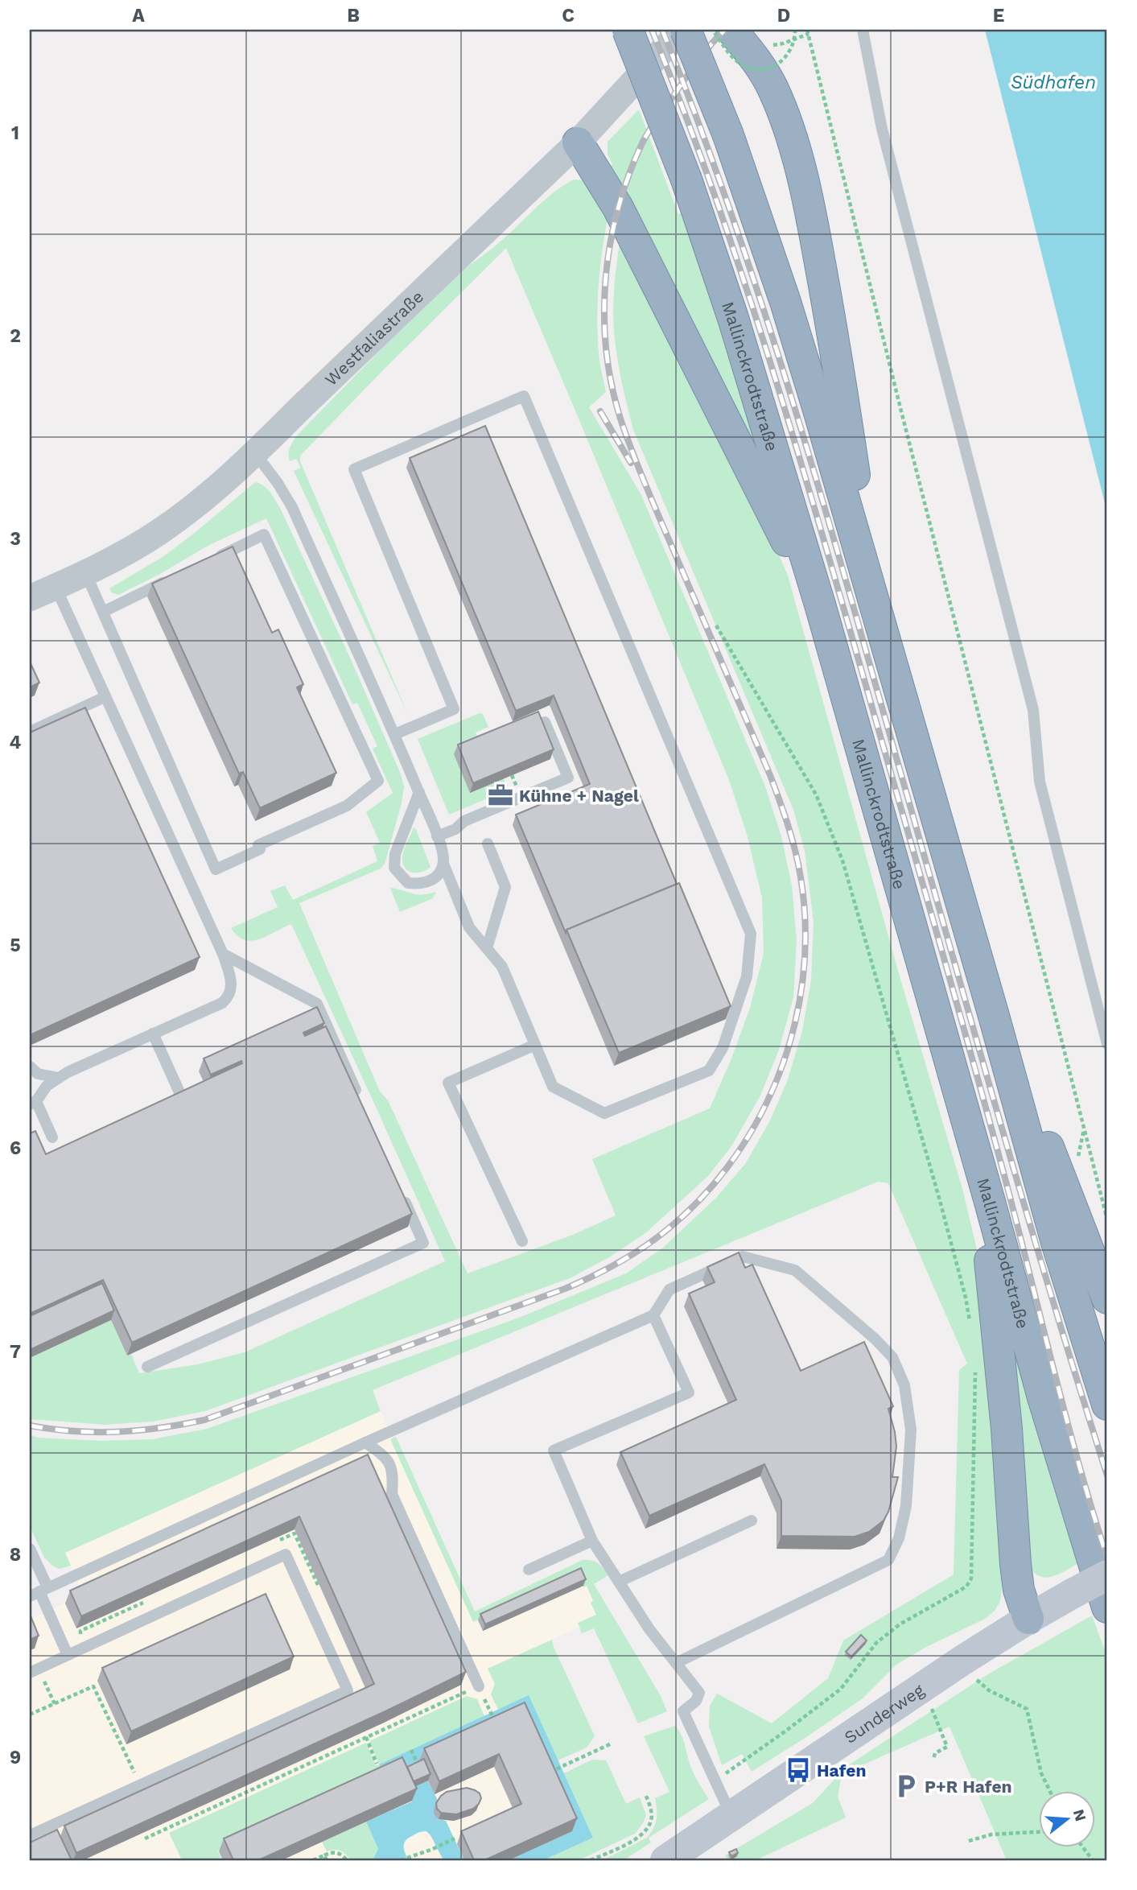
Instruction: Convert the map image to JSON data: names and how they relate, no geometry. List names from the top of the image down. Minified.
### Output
{"streets":{"highway":["Mallinckrodtstraße"],"main road":["Sunderweg"],"street":["Westfaliastraße"]},"water":["Südhafen"],"places":{"office":["Kühne + Nagel"],"bus stop":["Hafen"],"parking":["P+R Hafen"]},"north":"right","grid":{"columns":["A","B","C","D","E"],"rows":["1","2","3","4","5","6","7","8","9"]}}
